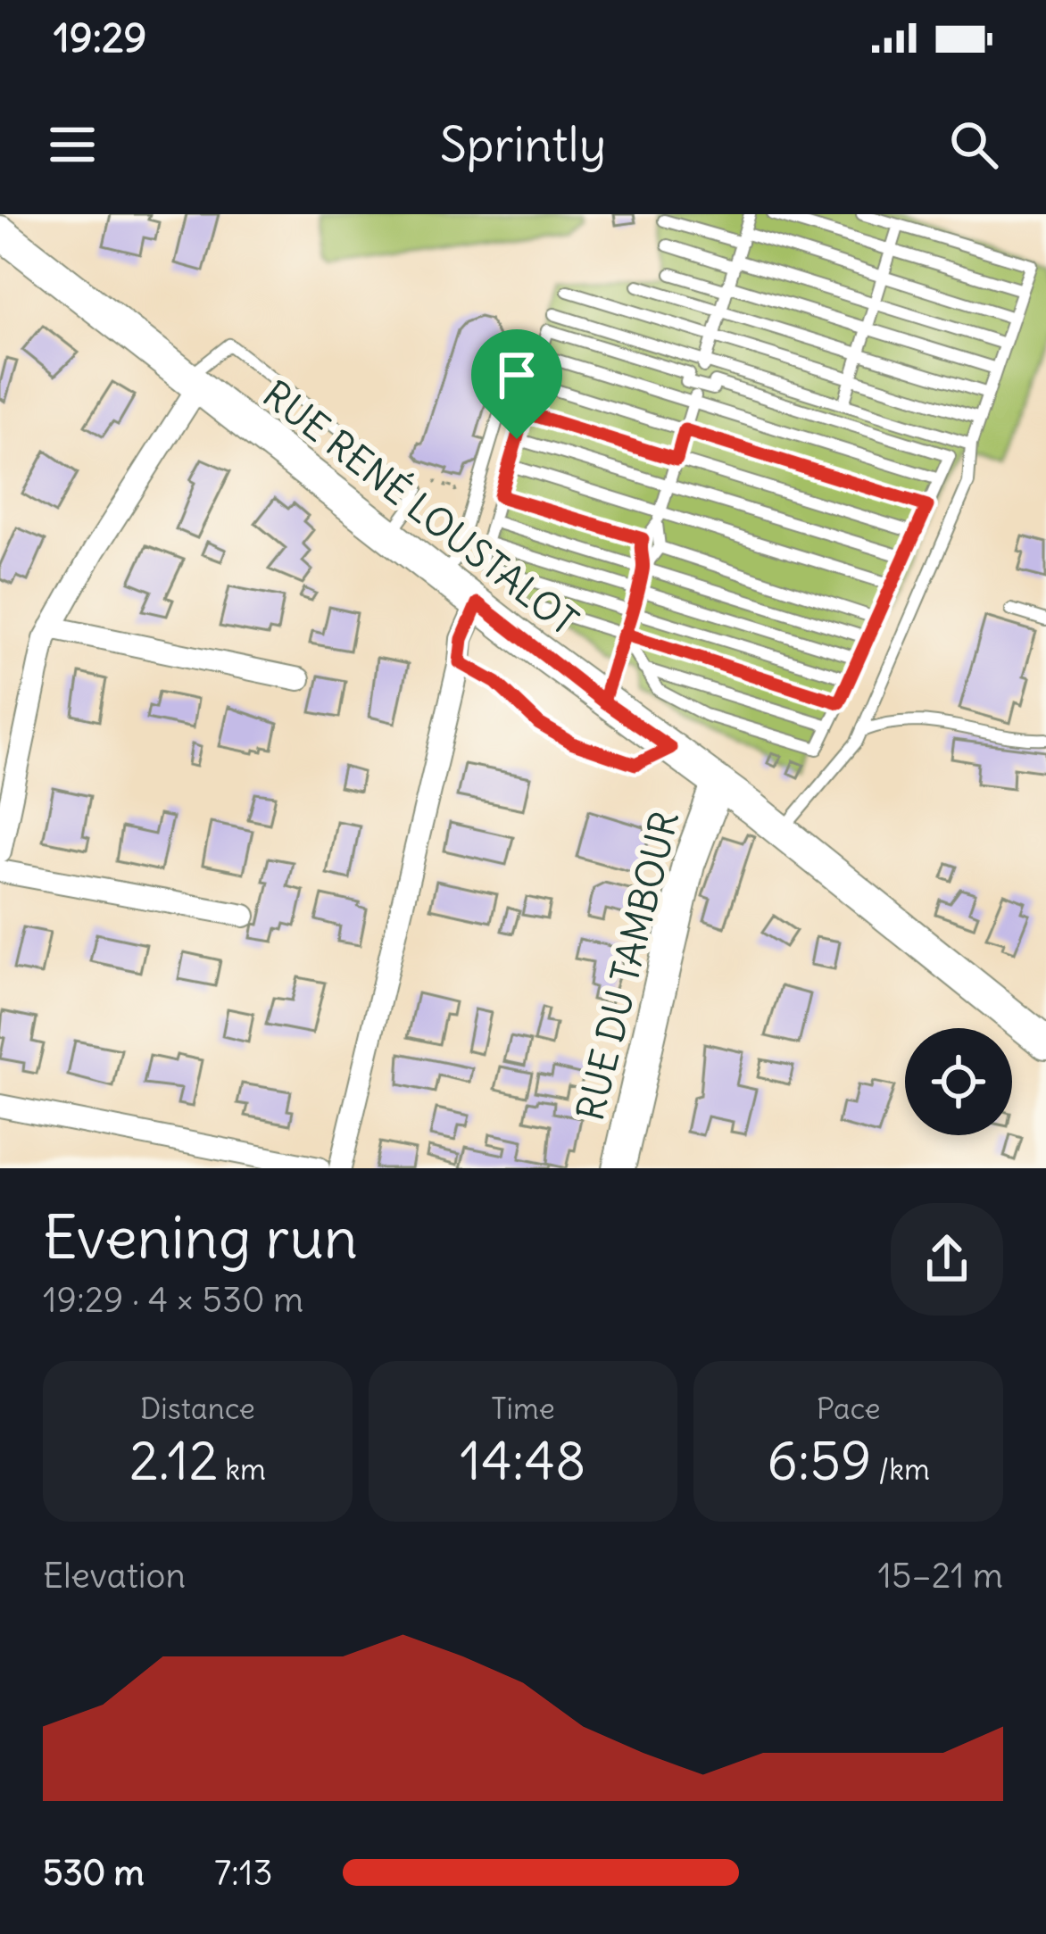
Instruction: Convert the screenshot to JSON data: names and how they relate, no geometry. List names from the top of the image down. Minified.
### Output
{"streets":{"street":["RUE RENÉ LOUSTALOT","RUE DU TAMBOUR"]},"crossings":[["RUE RENÉ LOUSTALOT","RUE DU TAMBOUR"]],"page":{"status":"19:29","header":"Sprintly","heading":["Evening run","19:29 · 4 × 530 m"],"stats":[["Distance","2.12 km"],["Time","14:48"],["Pace","6:59 /km"]],"chart":["Elevation","15–21 m"],"list":[{"name":"530 m","note":"7:13"}]}}
